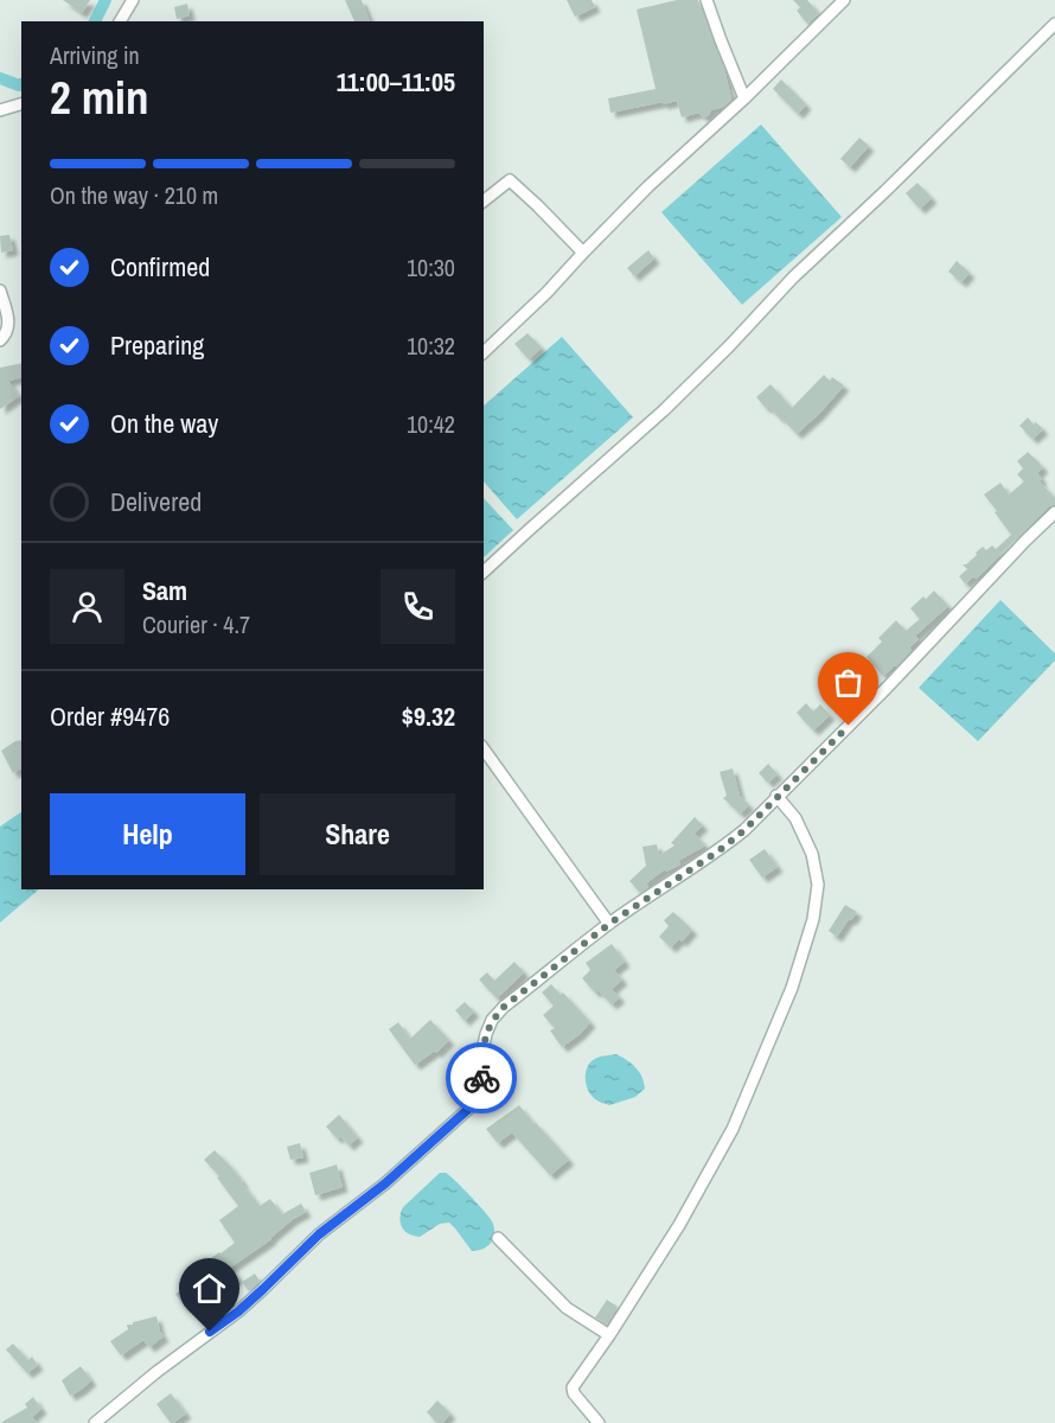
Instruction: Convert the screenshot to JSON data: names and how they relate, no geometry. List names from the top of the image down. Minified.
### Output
{"page":{"heading":["2 min","Arriving in","11:00–11:05"],"panel":["Sam","Courier · 4.7","Order #9476","$9.32"],"bar":"On the way · 210 m","list":[["Confirmed","10:30"],["Preparing","10:32"],["On the way","10:42"],"Delivered"],"buttons":["Help","Share"]}}
